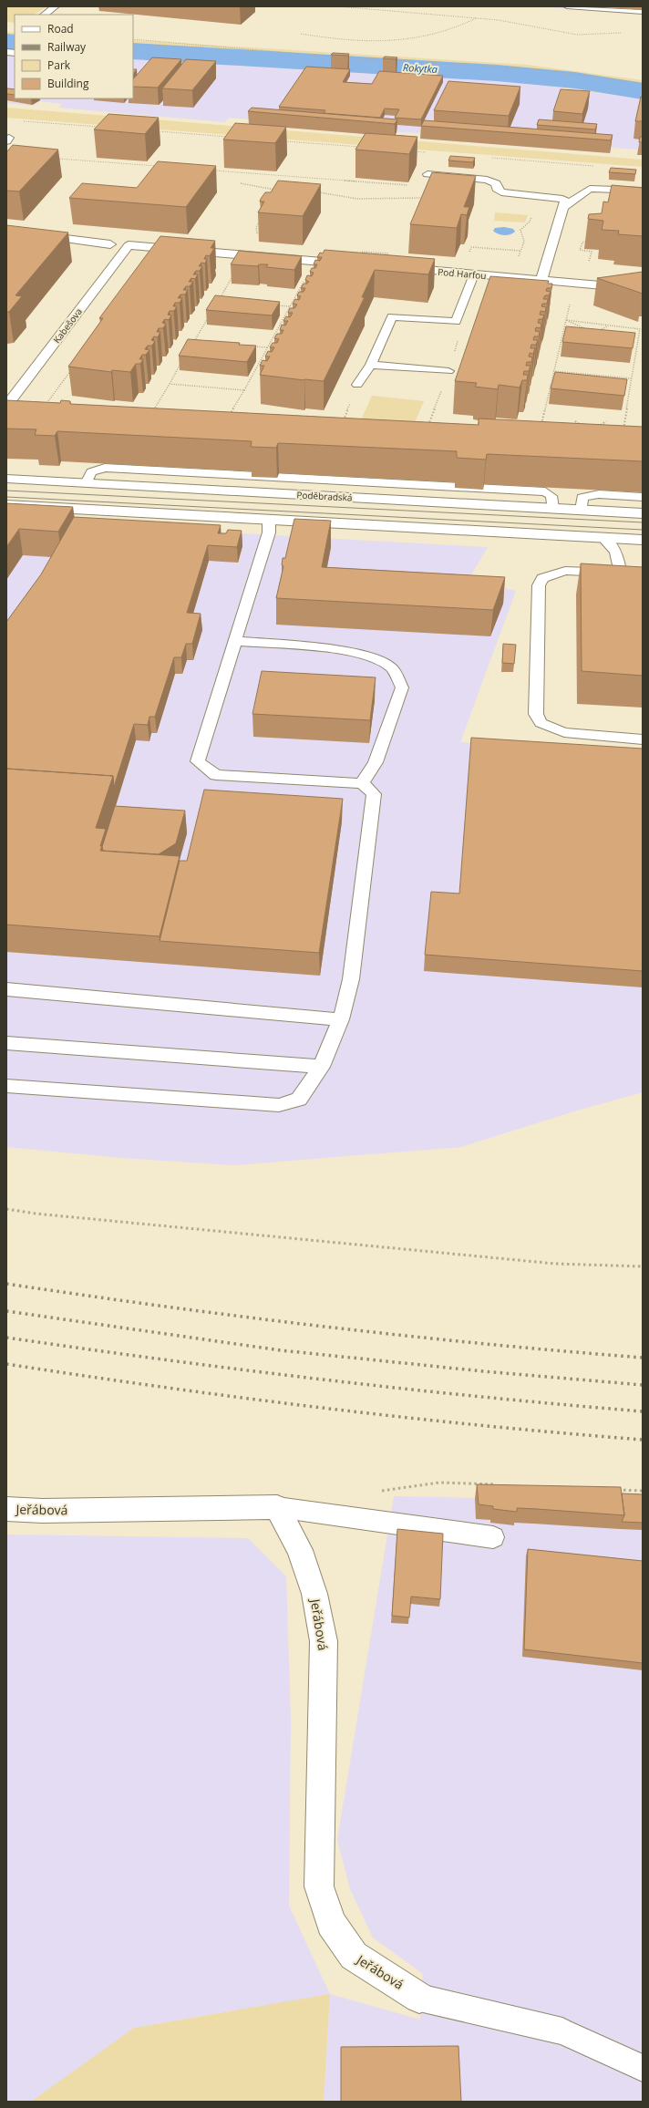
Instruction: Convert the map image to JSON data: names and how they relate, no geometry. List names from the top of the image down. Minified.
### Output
{"streets":{"street":["Pod Harfou","Kabešova","Poděbradská","Jeřábová"]},"water":["Rokytka"],"legend":["Road","Railway","Park","Building"]}
